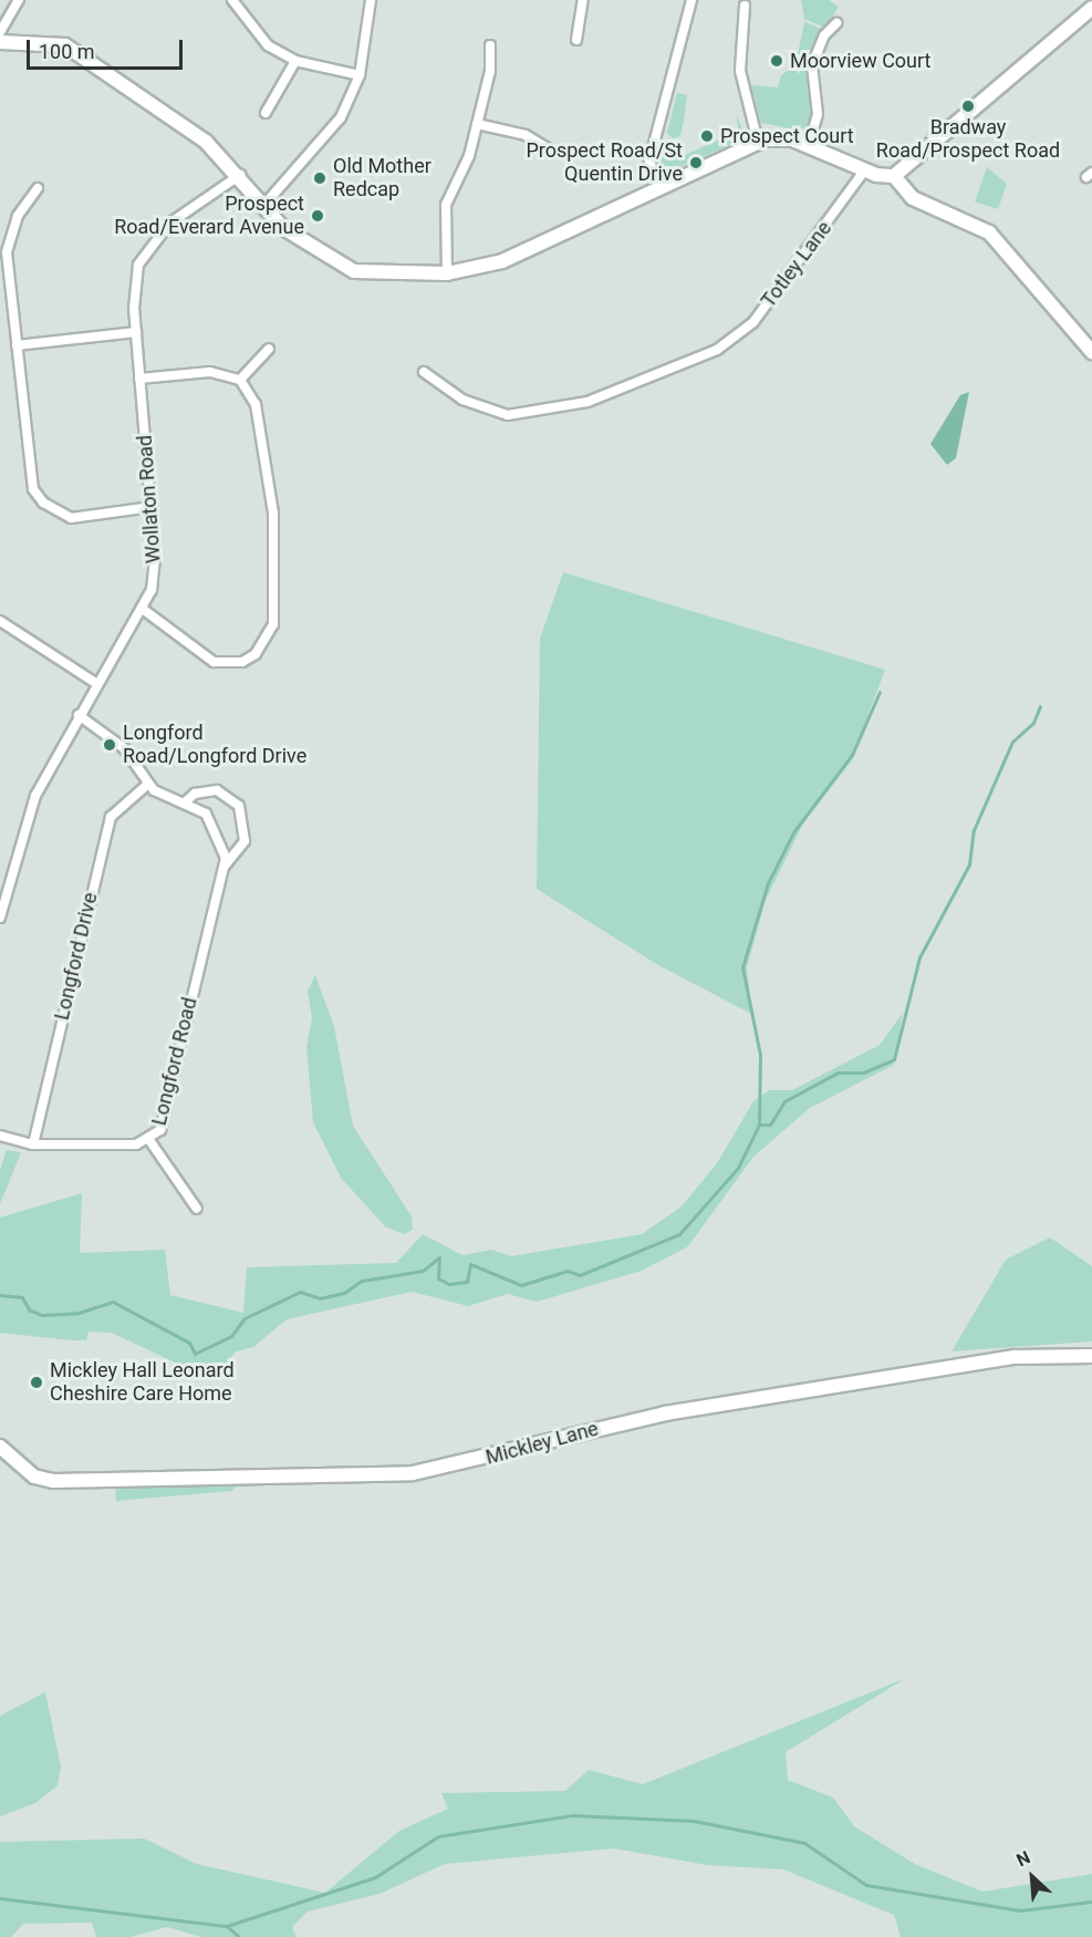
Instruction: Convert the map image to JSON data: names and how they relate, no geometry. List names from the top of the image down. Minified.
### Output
{"streets":{"street":["Totley Lane","Wollaton Road","Longford Drive","Longford Road","Mickley Lane"]},"crossings":[["Longford Drive","Longford Road"]],"places":["Moorview Court","Bradway Road/Prospect Road","Prospect Court","Prospect Road/St Quentin Drive","Old Mother Redcap","Prospect Road/Everard Avenue","Longford Road/Longford Drive","Mickley Hall Leonard Cheshire Care Home"],"scale_bar":"100 m","north":"top left"}
